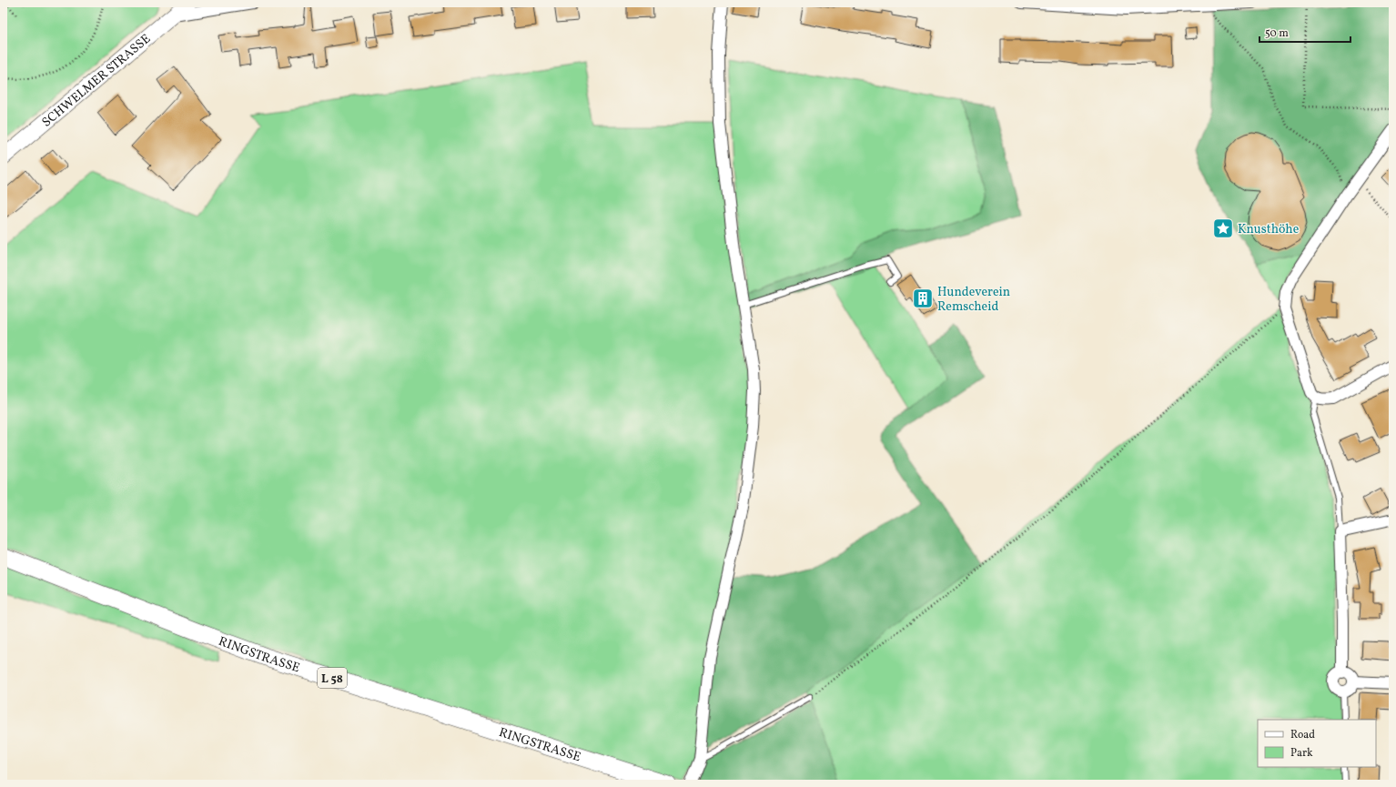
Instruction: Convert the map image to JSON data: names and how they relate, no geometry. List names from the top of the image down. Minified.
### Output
{"streets":{"main road":["RINGSTRASSE","L 58"],"street":["SCHWELMER STRASSE"]},"places":{"place":["Knusthöhe"],"building":["Hundeverein Remscheid"]},"legend":["Road","Park"],"scale_bar":"50 m"}
